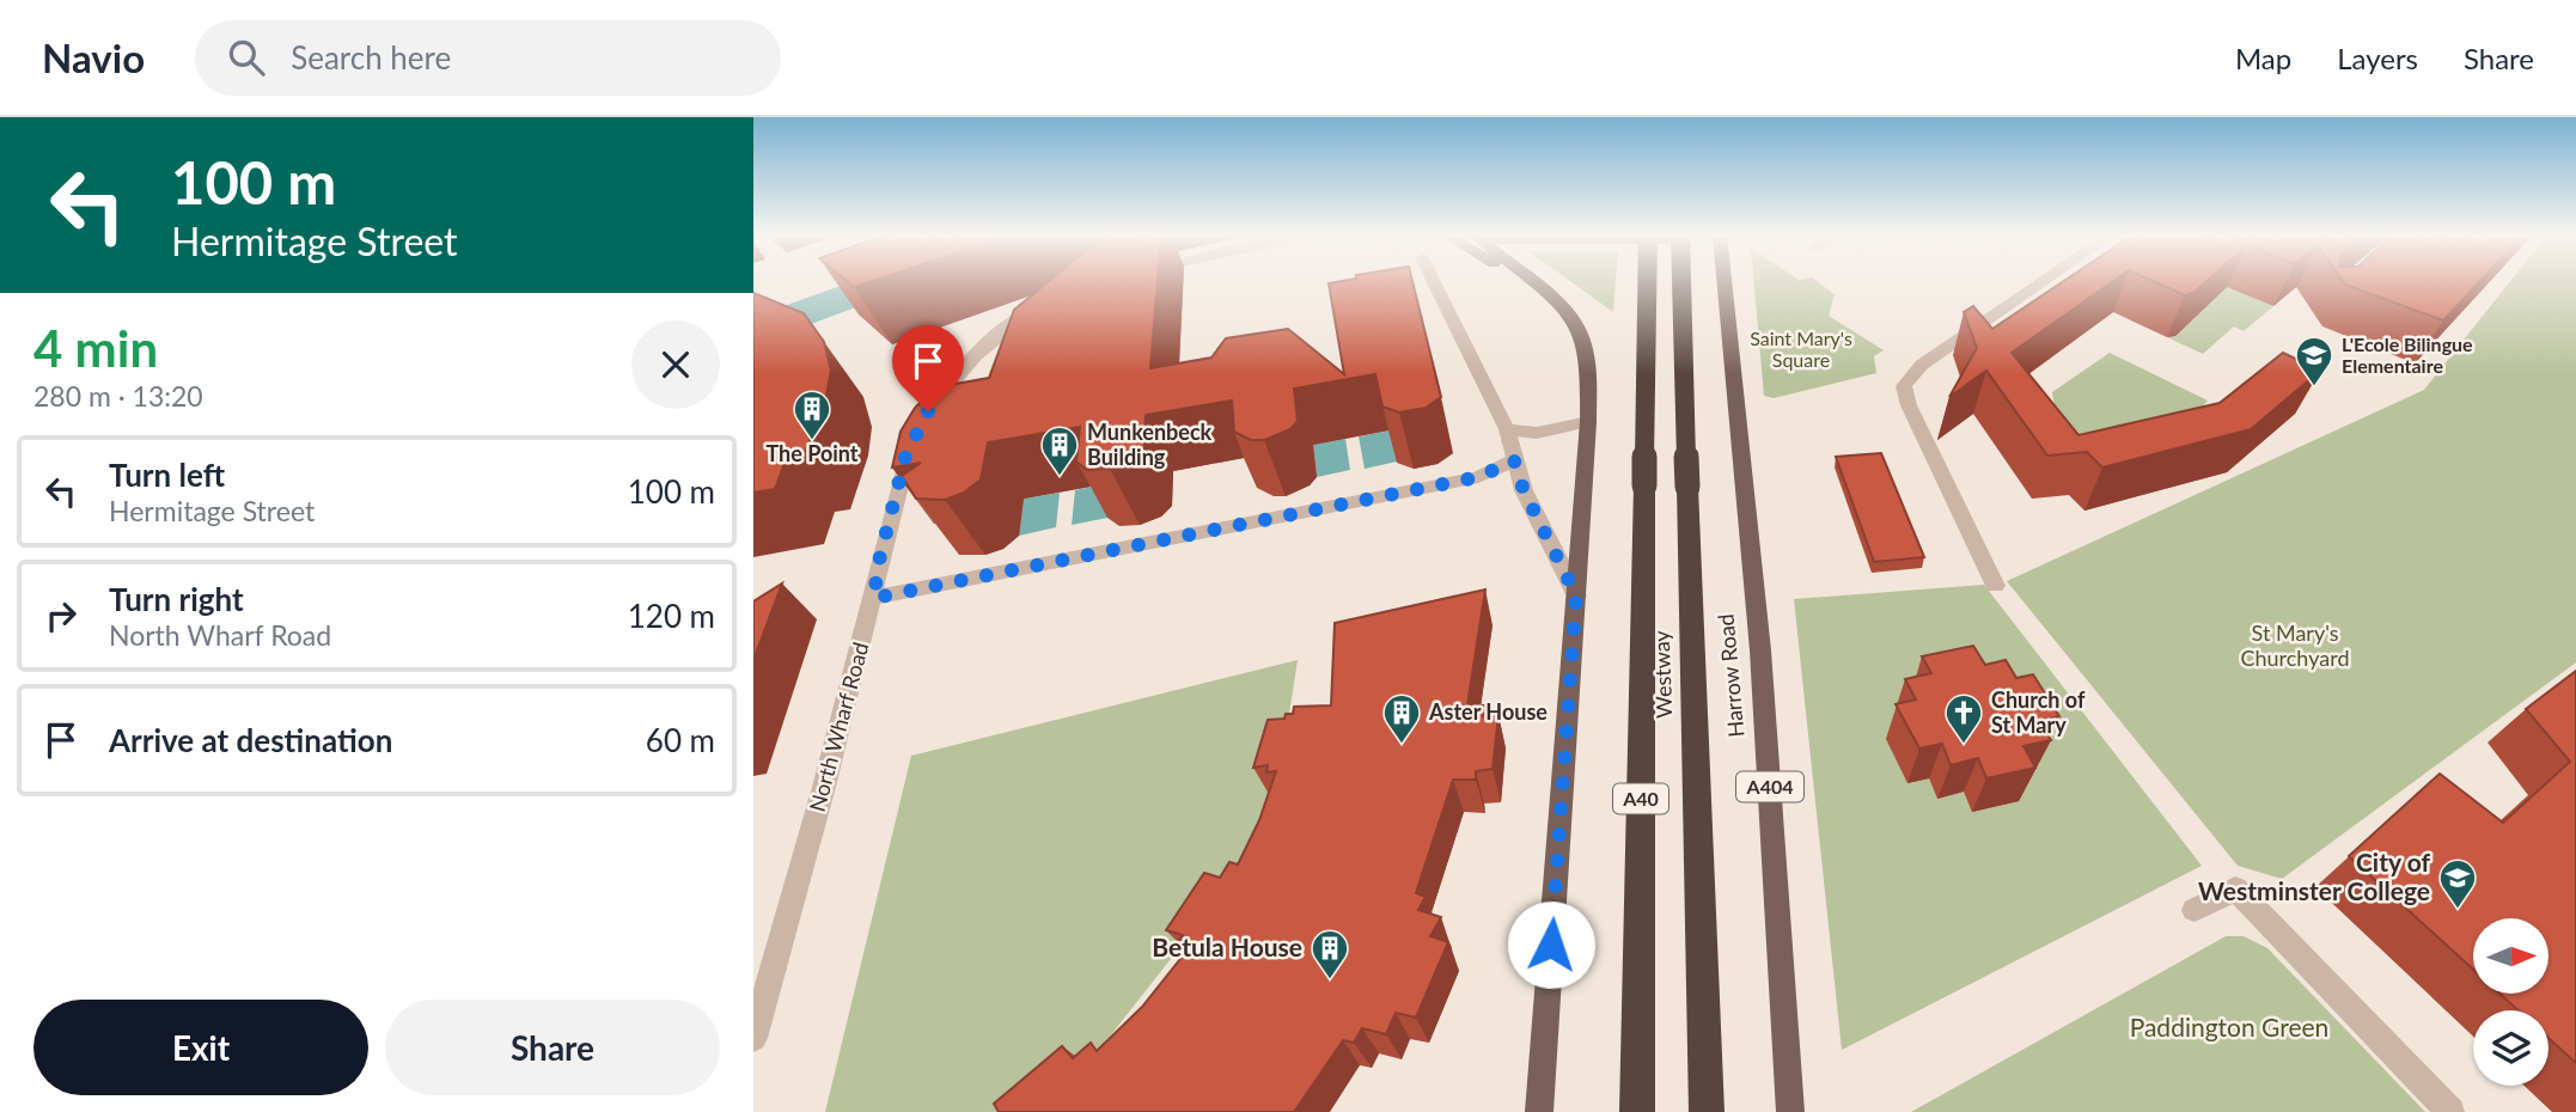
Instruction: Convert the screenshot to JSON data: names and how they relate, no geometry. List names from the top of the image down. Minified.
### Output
{"streets":{"highway":["Westway","A40"],"main road":["Harrow Road","A404"],"street":["North Wharf Road"]},"parks":["Saint Mary's Square","St Mary's Churchyard","Paddington Green"],"places":{"school or university":["L'Ecole Bilingue Elementaire","City of Westminster College"],"building":["The Point","Munkenbeck Building","Aster House","Betula House"],"church":["Church of St Mary"]},"north":"right","page":{"header":"Navio","search":"Search here","nav":["Map","Layers","Share"],"turn":["100 m","Hermitage Street"],"heading":["4 min","280 m · 13:20"],"list":[{"name":"Turn left","note":"Hermitage Street","value":"100 m"},{"name":"Turn right","note":"North Wharf Road","value":"120 m"},{"name":"Arrive at destination","value":"60 m"}],"buttons":["Exit","Share"]}}
